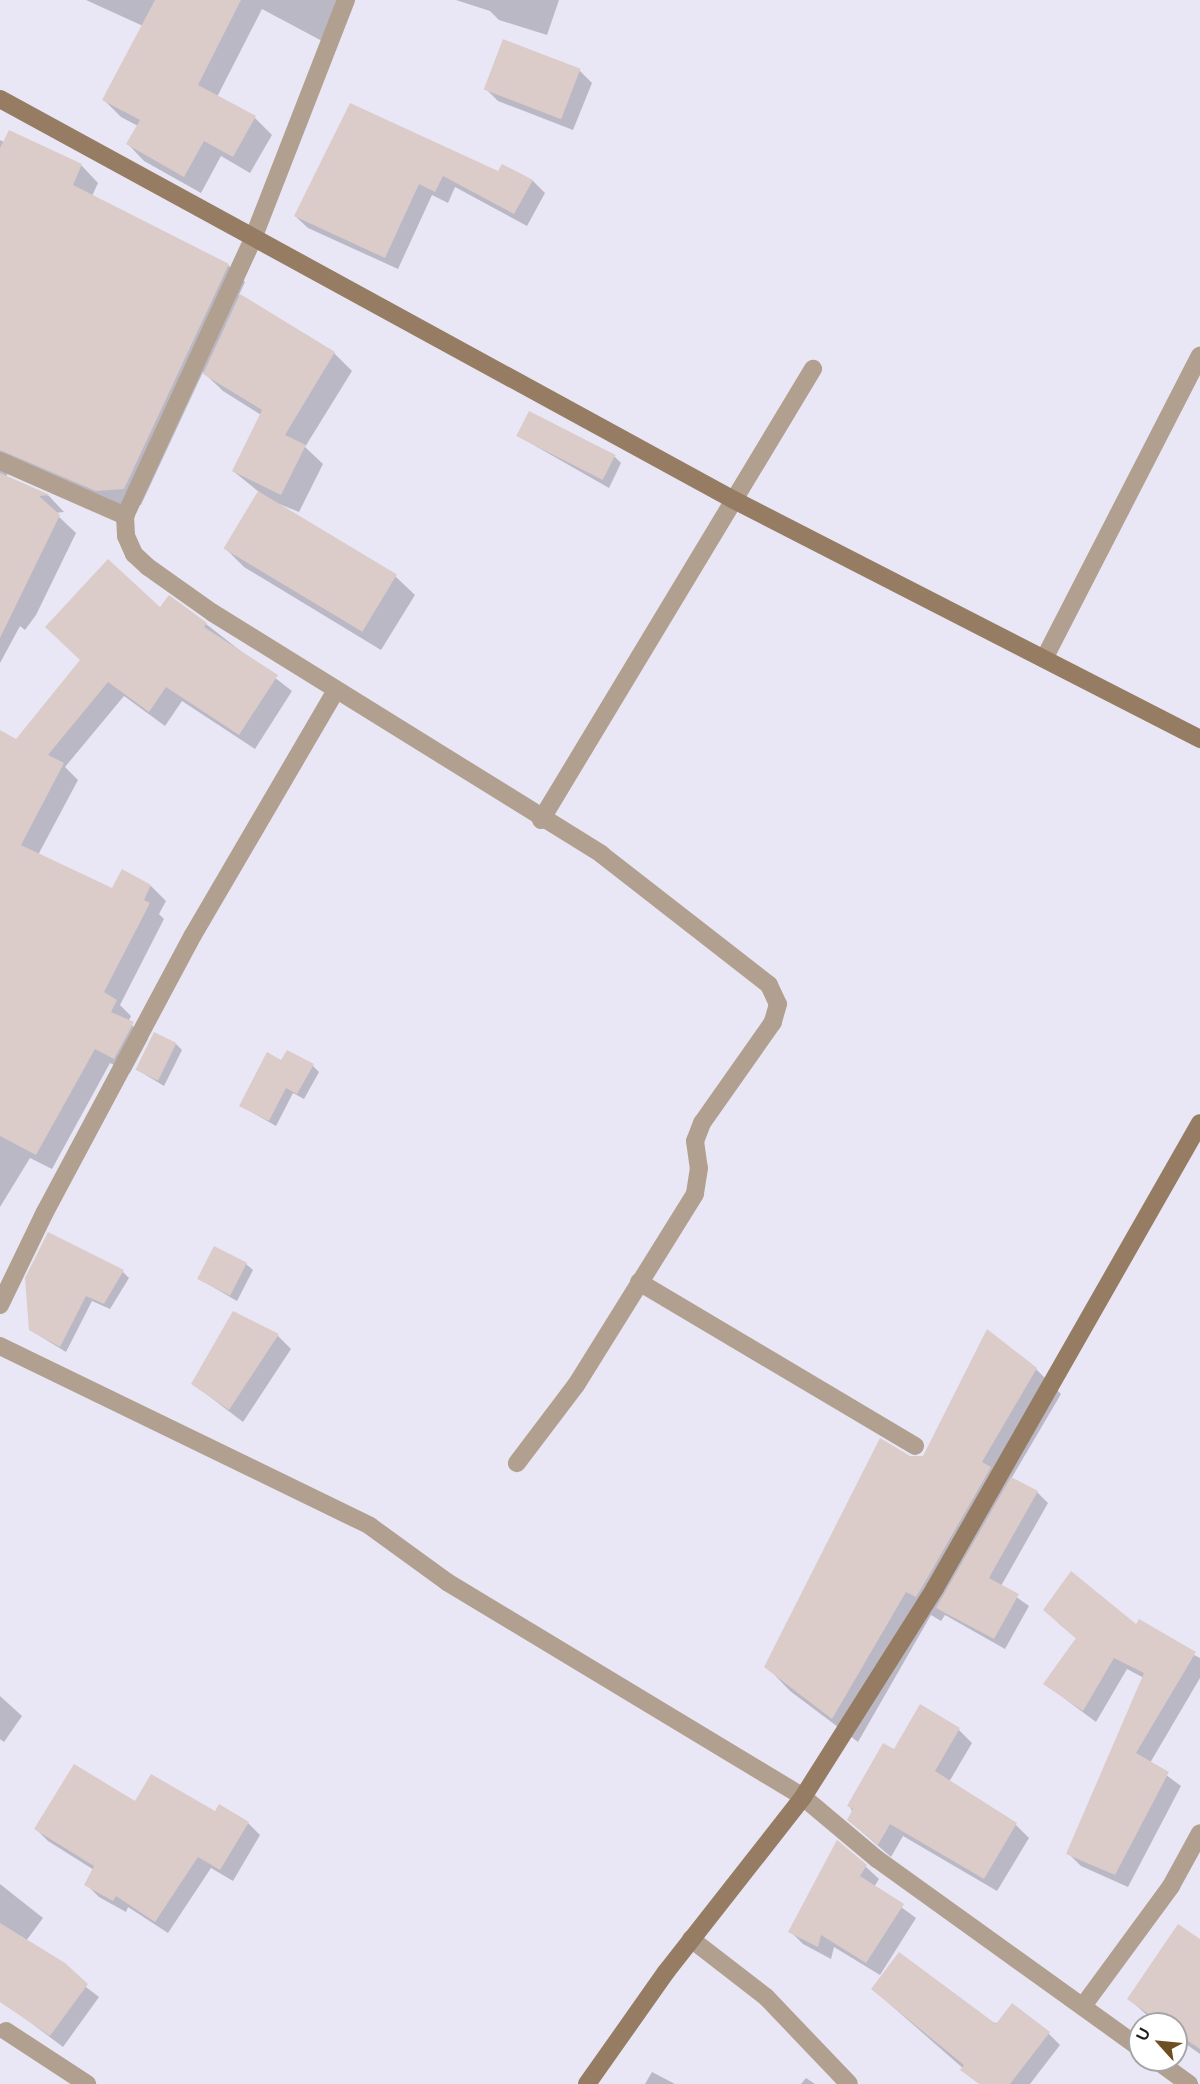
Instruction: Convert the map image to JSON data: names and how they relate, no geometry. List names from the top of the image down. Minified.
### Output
{"north":"top left"}
